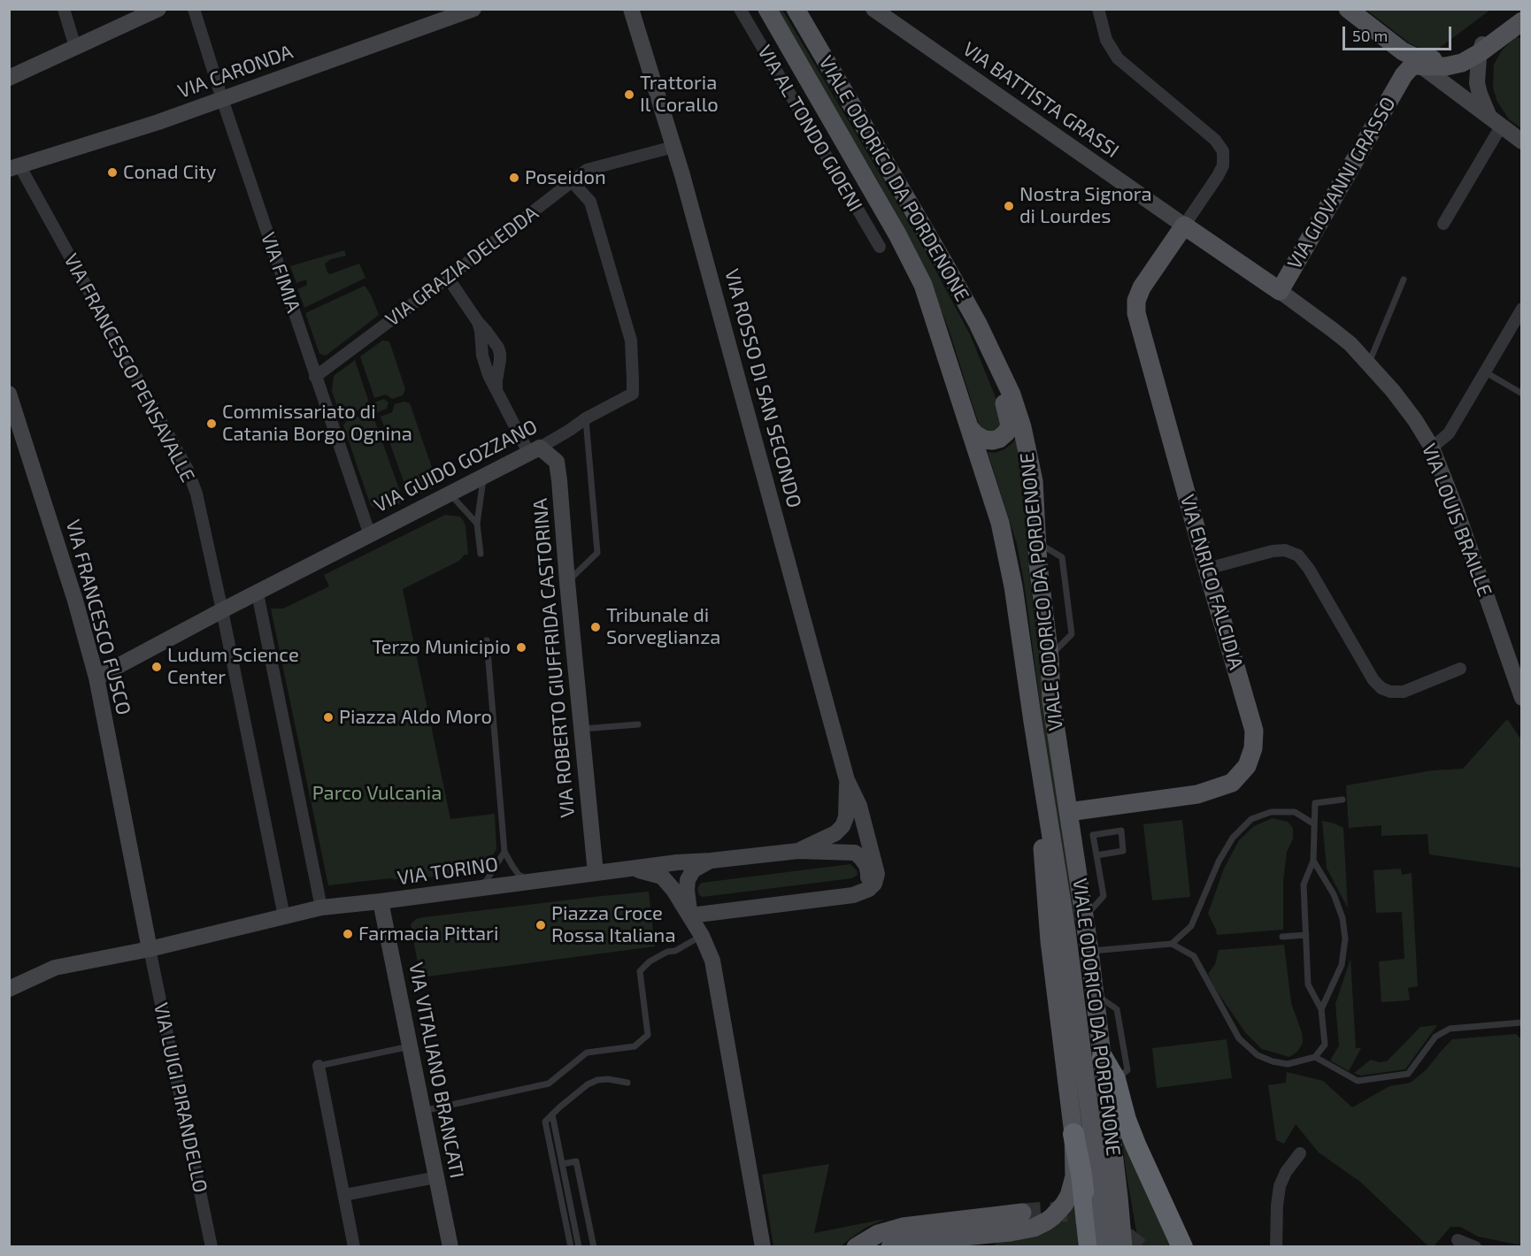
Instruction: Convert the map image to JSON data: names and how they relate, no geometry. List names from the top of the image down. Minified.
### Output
{"streets":{"main road":["VIA CARONDA","VIA BATTISTA GRASSI","VIALE ODORICO DA PORDENONE","VIA GIOVANNI GRASSO","VIA ROSSO DI SAN SECONDO","VIA GUIDO GOZZANO","VIA LOUIS BRAILLE","VIA ENRICO FALCIDIA","VIA FRANCESCO FUSCO","VIA ROBERTO GIUFFRIDA CASTORINA","VIA TORINO","VIA VITALIANO BRANCATI"],"street":["VIA AL TONDO GIOENI","VIA GRAZIA DELEDDA","VIA FIMIA","VIA FRANCESCO PENSAVALLE","VIA LUIGI PIRANDELLO"]},"crossings":[["VIA CARONDA","VIA FIMIA"],["VIA CARONDA","VIA FRANCESCO PENSAVALLE"],["VIA BATTISTA GRASSI","VIA LOUIS BRAILLE"],["VIA BATTISTA GRASSI","VIA ENRICO FALCIDIA"],["VIALE ODORICO DA PORDENONE","VIA ENRICO FALCIDIA"],["VIA GIOVANNI GRASSO","VIA LOUIS BRAILLE"],["VIA GRAZIA DELEDDA","VIA FIMIA"],["VIA GRAZIA DELEDDA","VIA ROSSO DI SAN SECONDO"],["VIA GRAZIA DELEDDA","VIA GUIDO GOZZANO"],["VIA FIMIA","VIA GUIDO GOZZANO"],["VIA FRANCESCO PENSAVALLE","VIA GUIDO GOZZANO"],["VIA FRANCESCO PENSAVALLE","VIA TORINO"],["VIA GUIDO GOZZANO","VIA FRANCESCO FUSCO"],["VIA GUIDO GOZZANO","VIA ROBERTO GIUFFRIDA CASTORINA"],["VIA LOUIS BRAILLE","VIA ENRICO FALCIDIA"],["VIA FRANCESCO FUSCO","VIA TORINO"],["VIA FRANCESCO FUSCO","VIA LUIGI PIRANDELLO"],["VIA ROBERTO GIUFFRIDA CASTORINA","VIA TORINO"],["VIA TORINO","VIA VITALIANO BRANCATI"],["VIA TORINO","VIA LUIGI PIRANDELLO"]],"parks":["Parco Vulcania"],"places":["Trattoria Il Corallo","Conad City","Poseidon","Nostra Signora di Lourdes","Commissariato di Catania Borgo Ognina","Tribunale di Sorveglianza","Terzo Municipio","Ludum Science Center","Piazza Aldo Moro","Piazza Croce Rossa Italiana","Farmacia Pittari"],"scale_bar":"50 m"}
